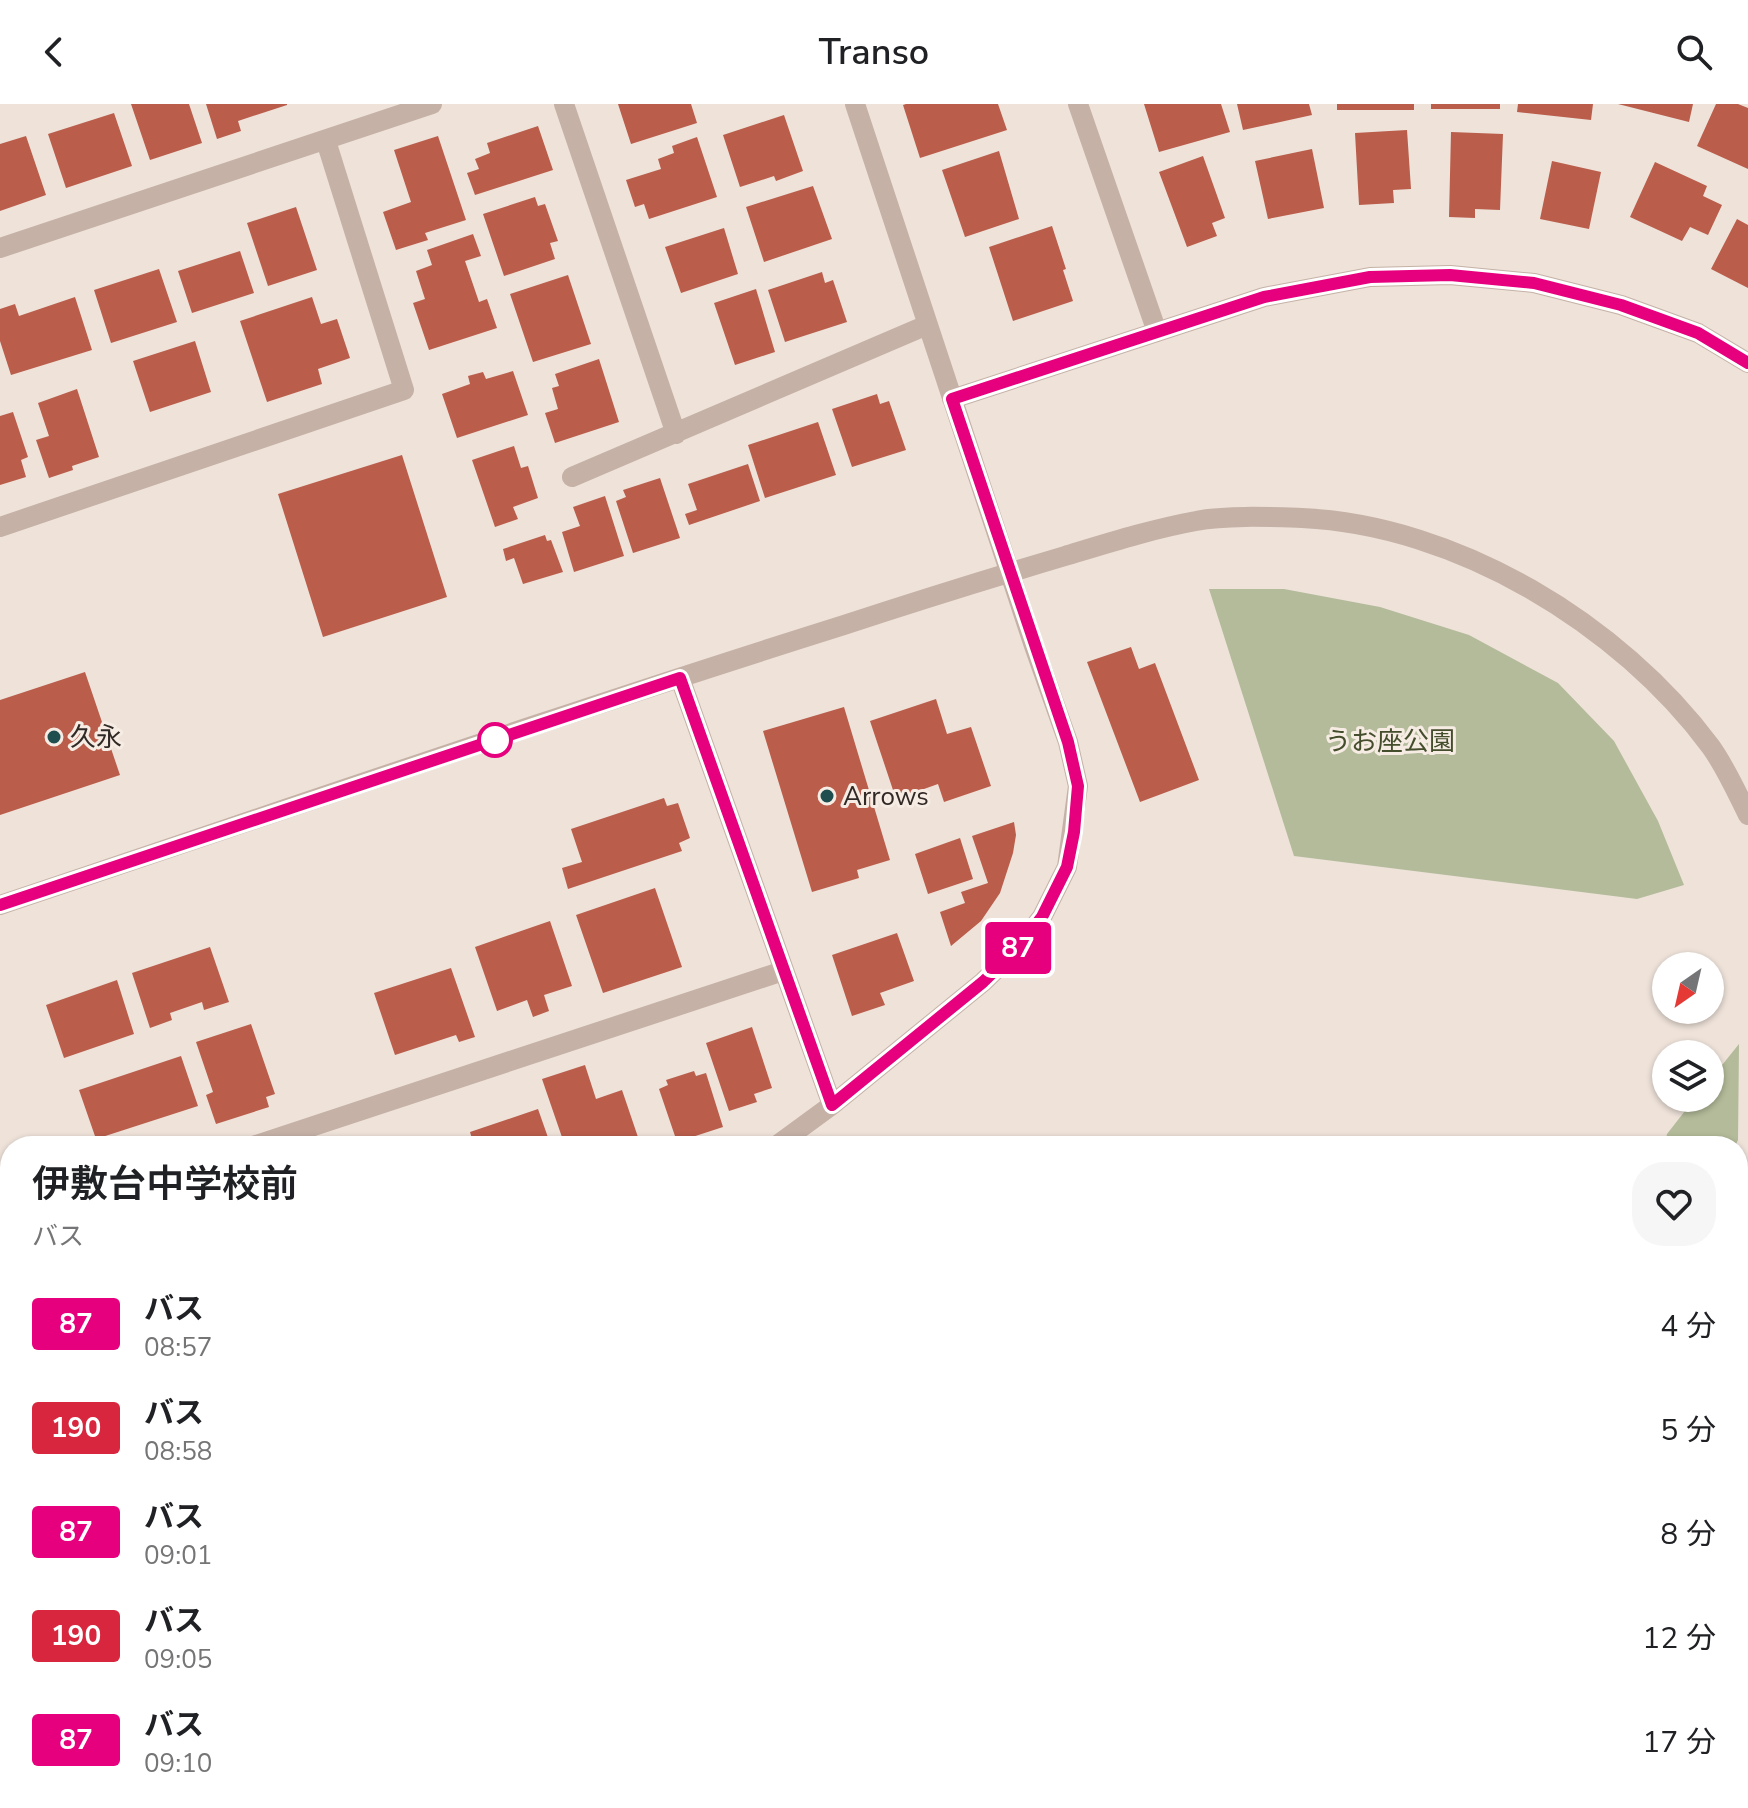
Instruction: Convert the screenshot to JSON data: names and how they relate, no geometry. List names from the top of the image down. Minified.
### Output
{"parks":["うお座公園"],"places":["久永","Arrows"],"lines":["bus line 87"],"north":"bottom left","page":{"header":"Transo","on_map":"87","heading":["伊敷台中学校前","バス"],"list":[{"mark":"87","name":"バス","note":"08:57","value":"4 分"},{"mark":"190","name":"バス","note":"08:58","value":"5 分"},{"mark":"87","name":"バス","note":"09:01","value":"8 分"},{"mark":"190","name":"バス","note":"09:05","value":"12 分"},{"mark":"87","name":"バス","note":"09:10","value":"17 分"}]}}
